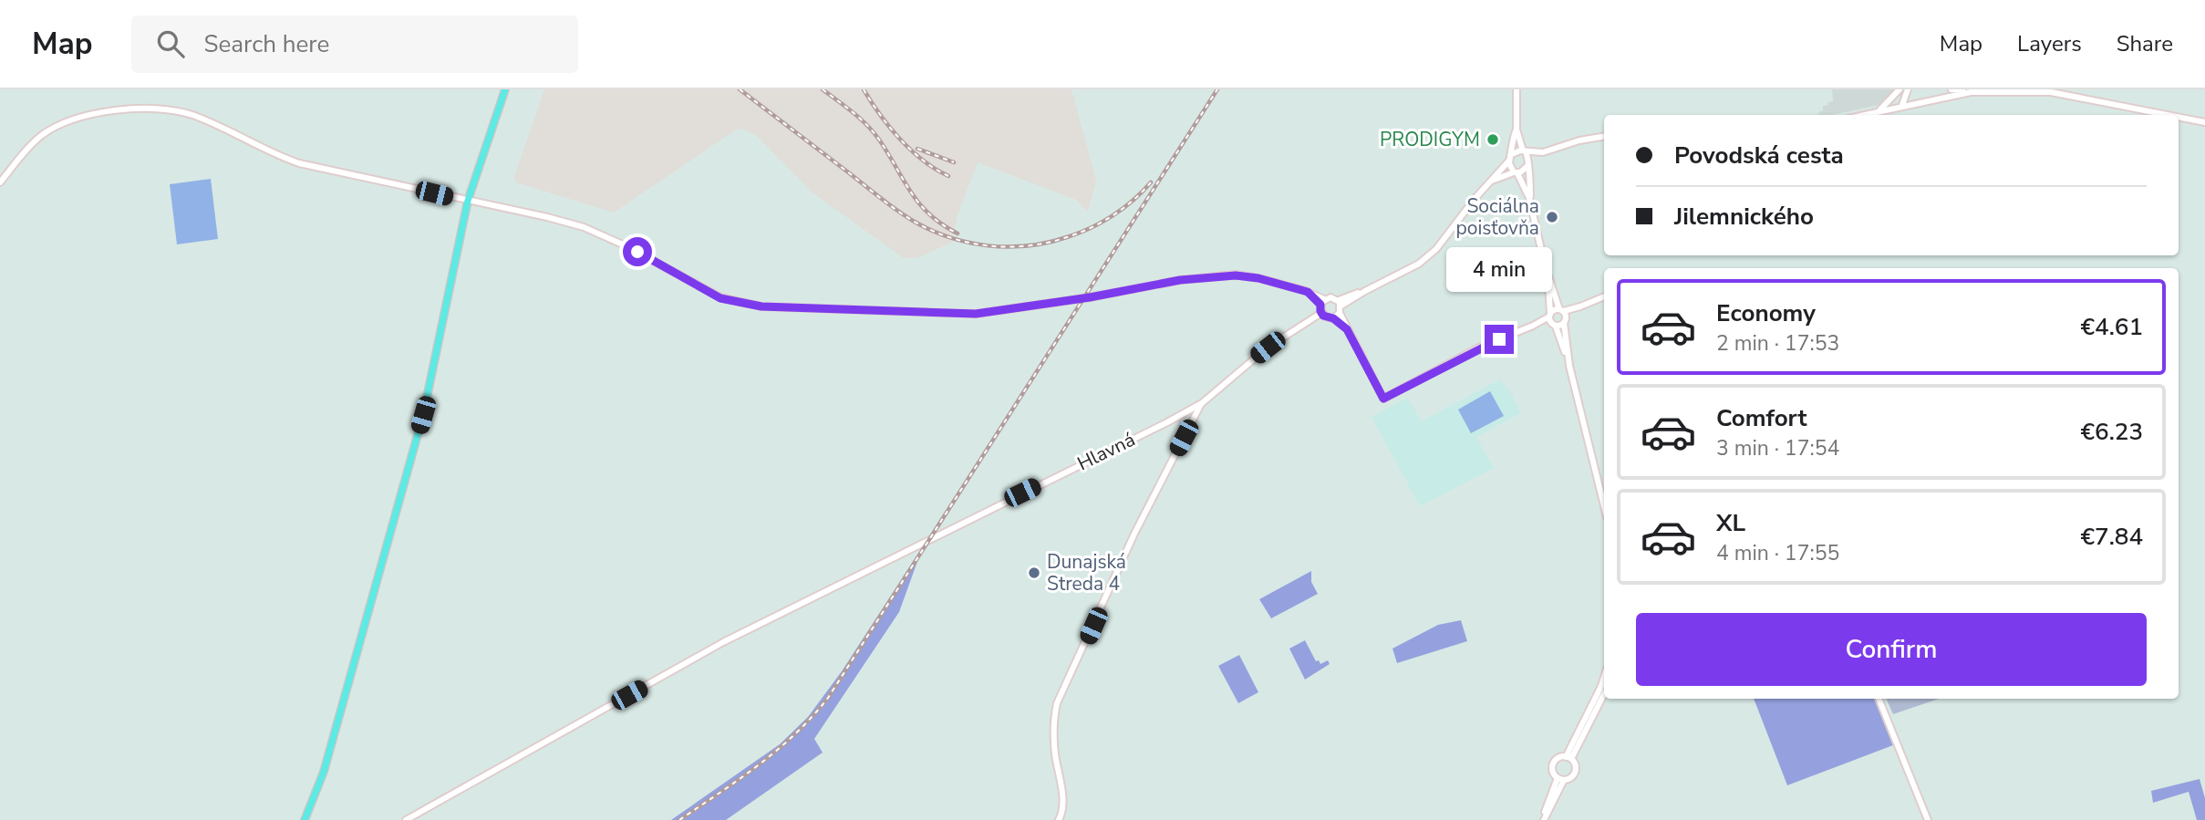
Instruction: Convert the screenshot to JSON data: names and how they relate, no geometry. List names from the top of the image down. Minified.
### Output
{"streets":{"street":["Hlavná"]},"places":["PRODIGYM","Sociálna poisťovňa","Dunajská Streda 4"],"page":{"header":"Map","search":"Search here","nav":["Map","Layers","Share"],"banner":["Povodská cesta","Jilemnického"],"bubble":"4 min","list":[{"name":"Economy","note":"2 min · 17:53","value":"€4.61"},{"name":"Comfort","note":"3 min · 17:54","value":"€6.23"},{"name":"XL","note":"4 min · 17:55","value":"€7.84"}],"buttons":"Confirm"}}
